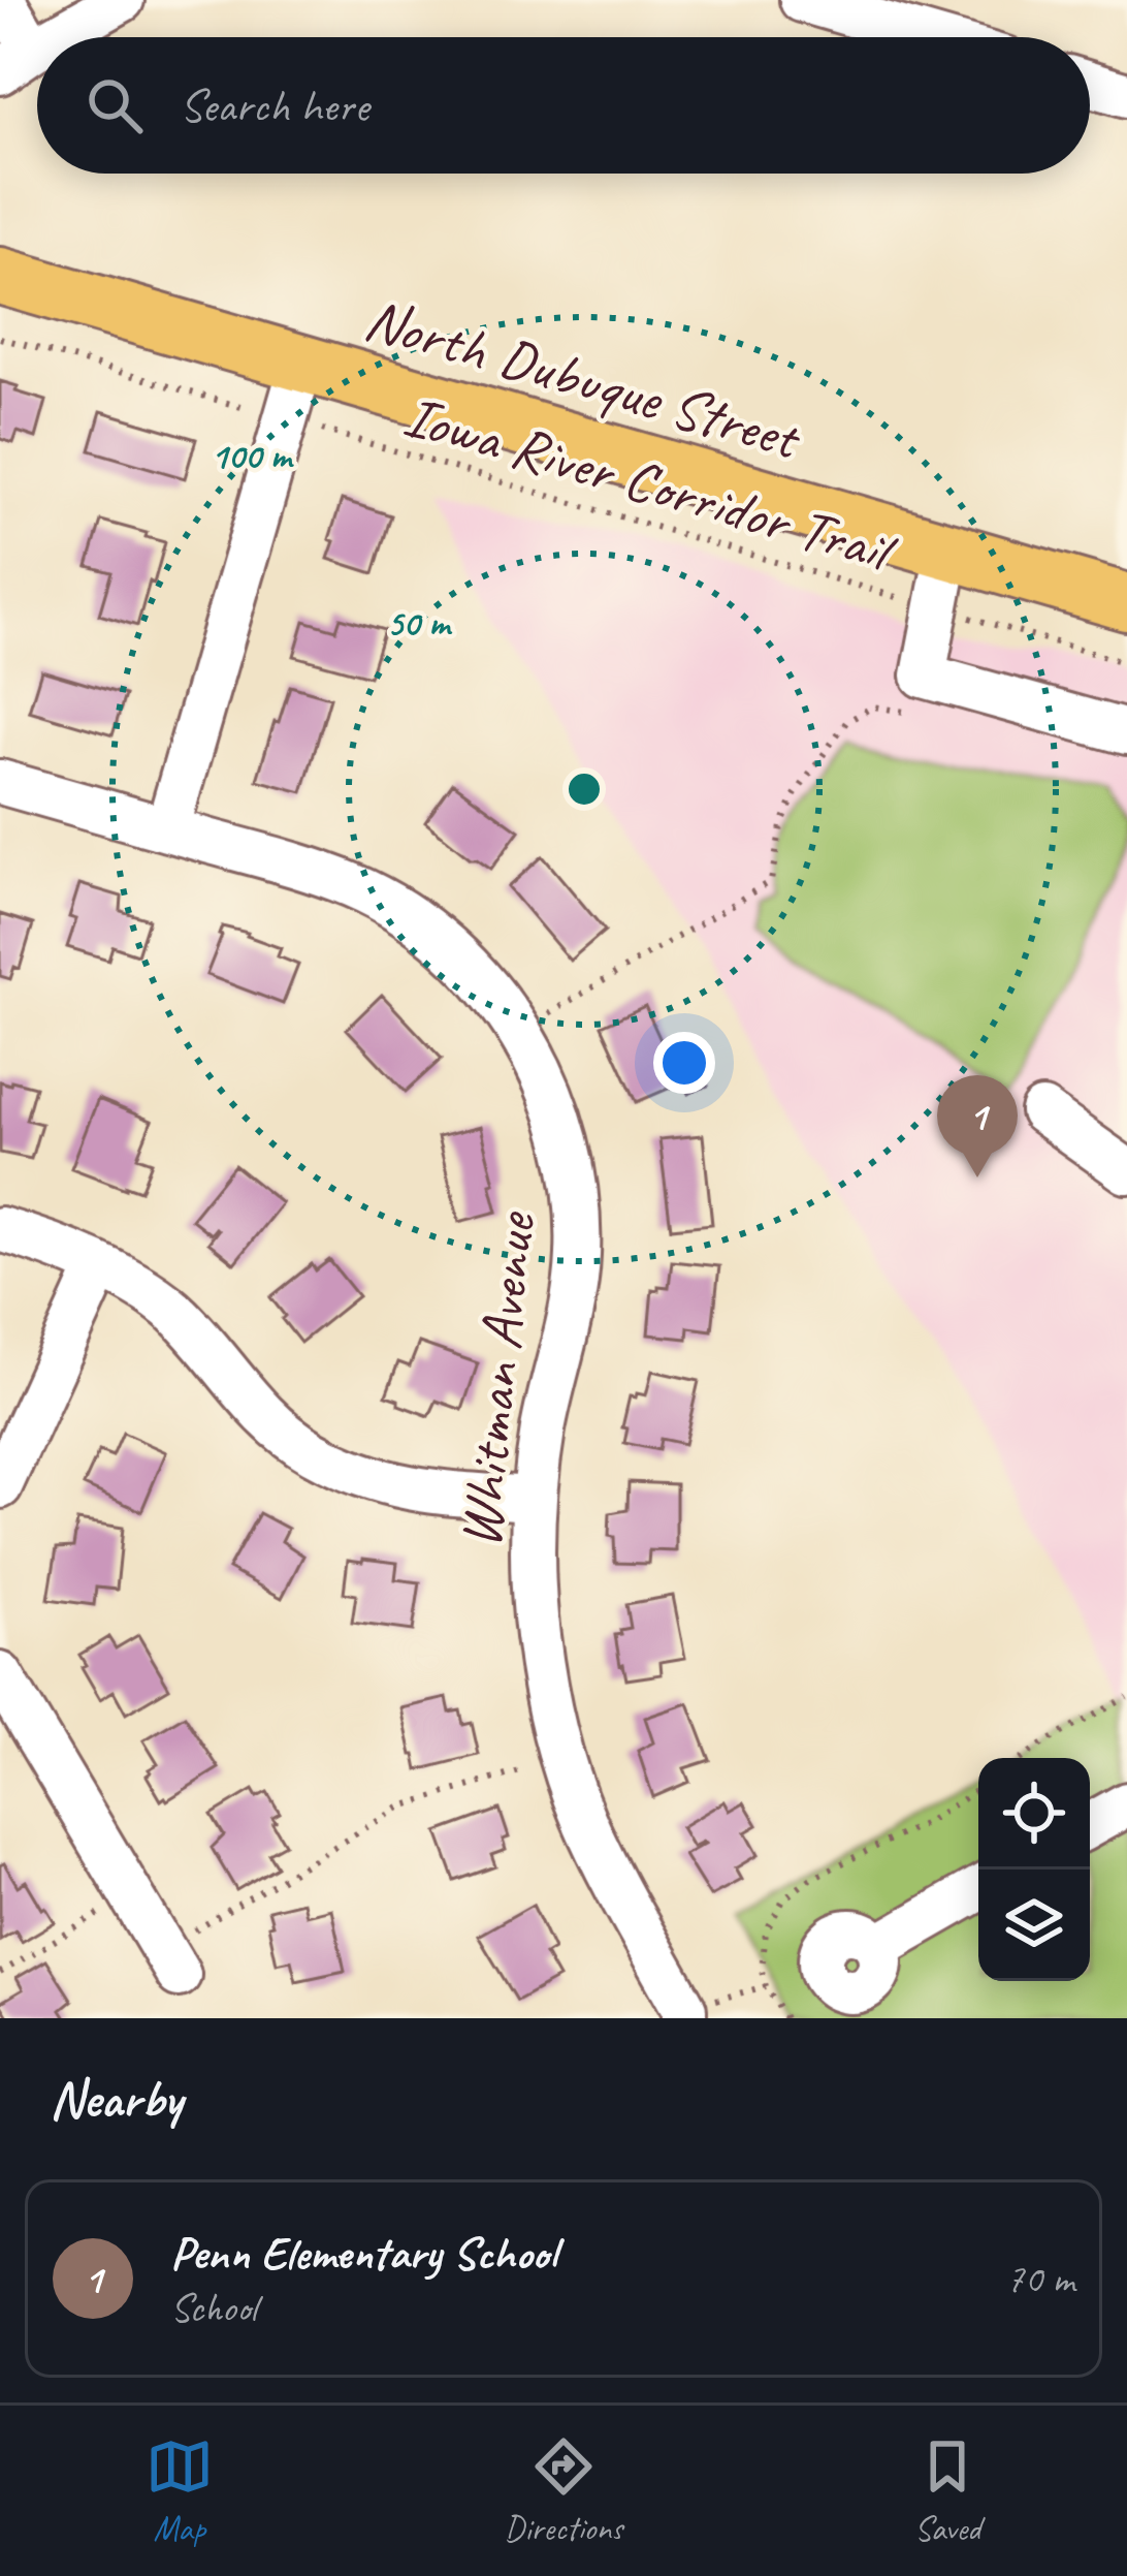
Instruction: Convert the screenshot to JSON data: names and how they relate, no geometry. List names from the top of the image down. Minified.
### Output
{"streets":{"main road":["North Dubuque Street"],"street":["Whitman Avenue"],"path":["Iowa River Corridor Trail"]},"page":{"search":"Search here","pins":"1","heading":"Nearby","list":[{"mark":"1","name":"Penn Elementary School","note":"School","value":"70 m"}],"nav":["Map","Directions","Saved"]},"rings":["100 m","50 m"]}
